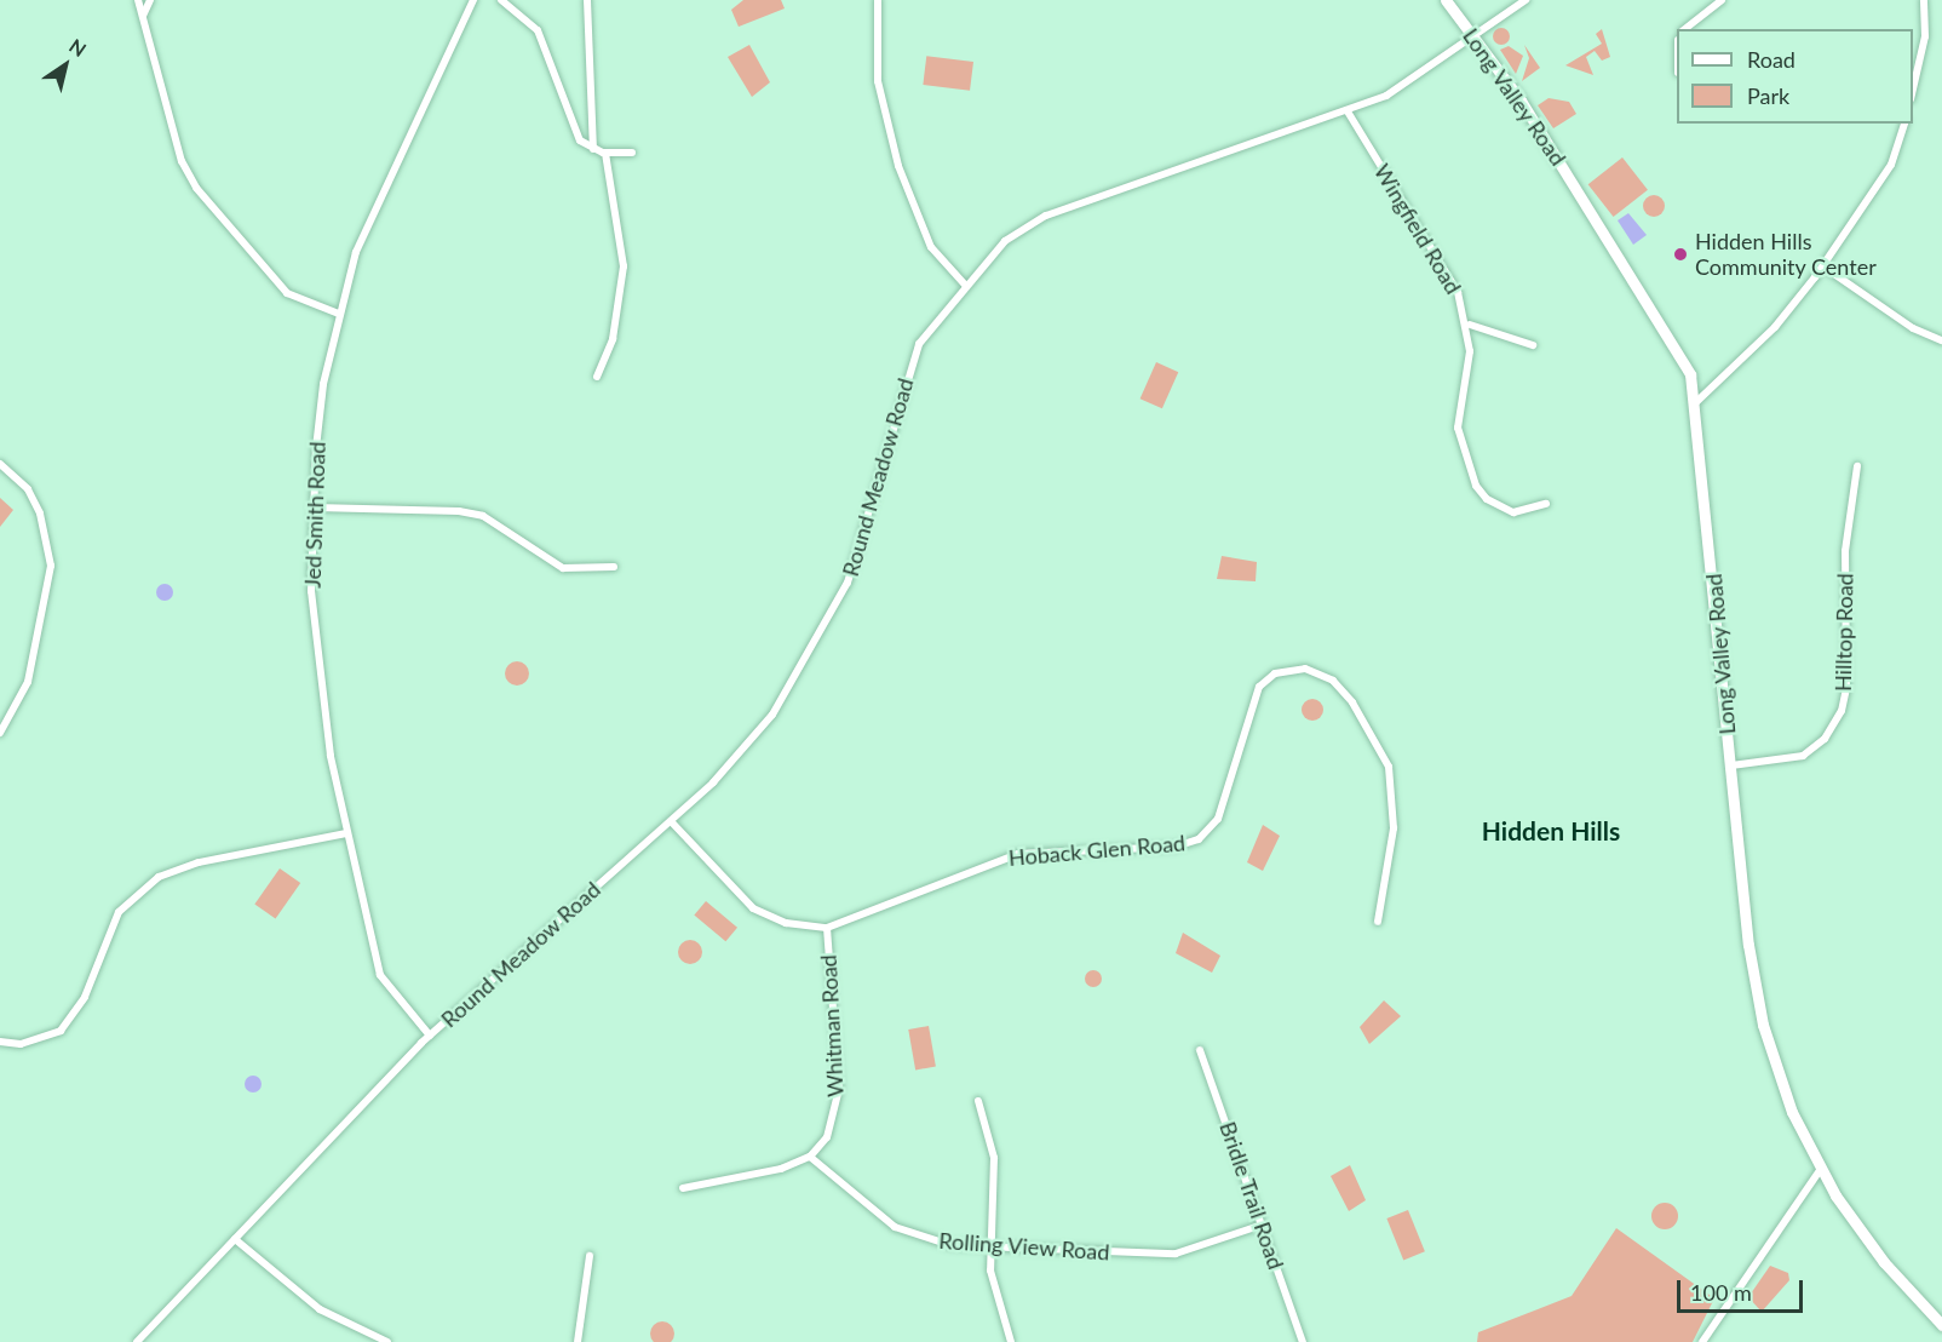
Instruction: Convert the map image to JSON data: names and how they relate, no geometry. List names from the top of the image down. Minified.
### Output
{"streets":{"street":["Long Valley Road","Wingfield Road","Round Meadow Road","Jed Smith Road","Hilltop Road","Hoback Glen Road","Whitman Road","Bridle Trail Road","Rolling View Road"]},"crossings":[["Long Valley Road","Round Meadow Road"],["Long Valley Road","Hilltop Road"],["Wingfield Road","Round Meadow Road"],["Round Meadow Road","Jed Smith Road"],["Round Meadow Road","Hoback Glen Road"],["Hoback Glen Road","Whitman Road"],["Whitman Road","Rolling View Road"],["Bridle Trail Road","Rolling View Road"]],"districts":["Hidden Hills"],"places":["Hidden Hills Community Center"],"legend":["Road","Park"],"scale_bar":"100 m","north":"top right"}
